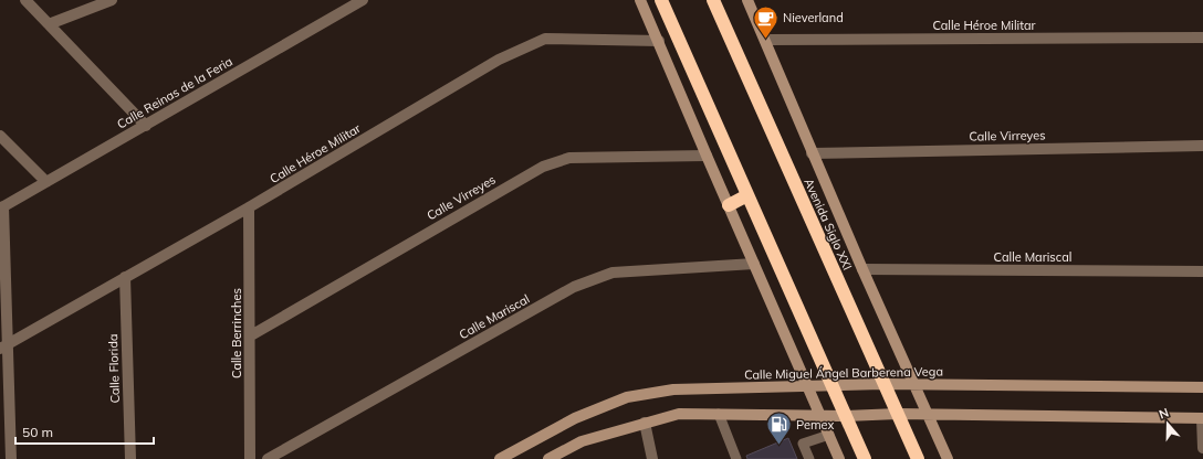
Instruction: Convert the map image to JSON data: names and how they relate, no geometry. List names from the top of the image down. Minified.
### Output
{"streets":{"highway":["Avenida Siglo XXI"],"street":["Calle Héroe Militar","Calle Reinas de la Feria","Calle Virreyes","Calle Mariscal","Calle Berrinches","Calle Florida","Calle Miguel Ángel Barberena Vega"]},"crossings":[["Calle Héroe Militar","Avenida Siglo XXI"],["Calle Héroe Militar","Calle Berrinches"],["Calle Héroe Militar","Calle Florida"],["Calle Virreyes","Avenida Siglo XXI"],["Calle Virreyes","Calle Berrinches"],["Avenida Siglo XXI","Calle Mariscal"],["Avenida Siglo XXI","Calle Miguel Ángel Barberena Vega"]],"places":{"cafe":["Nieverland"],"fuel station":["Pemex"]},"scale_bar":"50 m","north":"top"}
